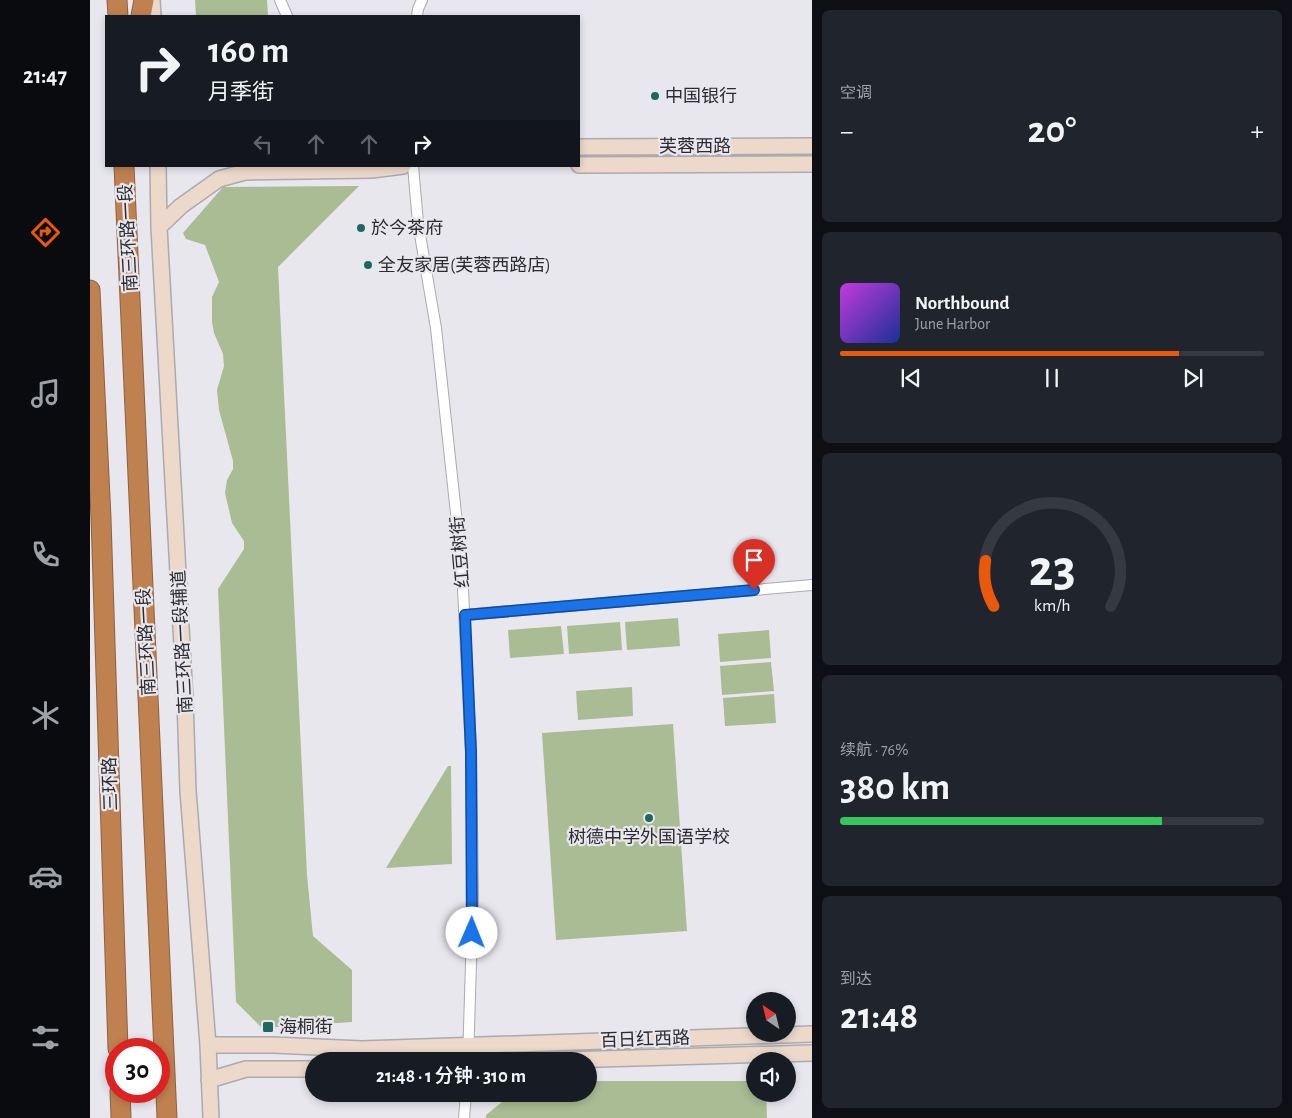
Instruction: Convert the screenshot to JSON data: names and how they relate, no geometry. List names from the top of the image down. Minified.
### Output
{"streets":{"highway":["南三环路一段","三环路"],"main road":["芙蓉西路","南三环路一段辅道","百日红西路"],"street":["红豆树街"]},"crossings":[["红豆树街","百日红西路"],["南三环路一段辅道","百日红西路"]],"places":{"other":["中国银行","於今茶府","全友家居(芙蓉西路店)","树德中学外国语学校"],"transit":["海桐街"]},"north":"top left","page":{"tabs":"21:47","tile":["空调",["续航 · 76%","380 km"],["到达","21:48"]],"turn":["160 m","月季街"],"heat":["−","20°","+"],"song":["Northbound","June Harbor"],"limit":"30","trip":"21:48 · 1 分钟 · 310 m","gauge":["23","km/h"]}}
